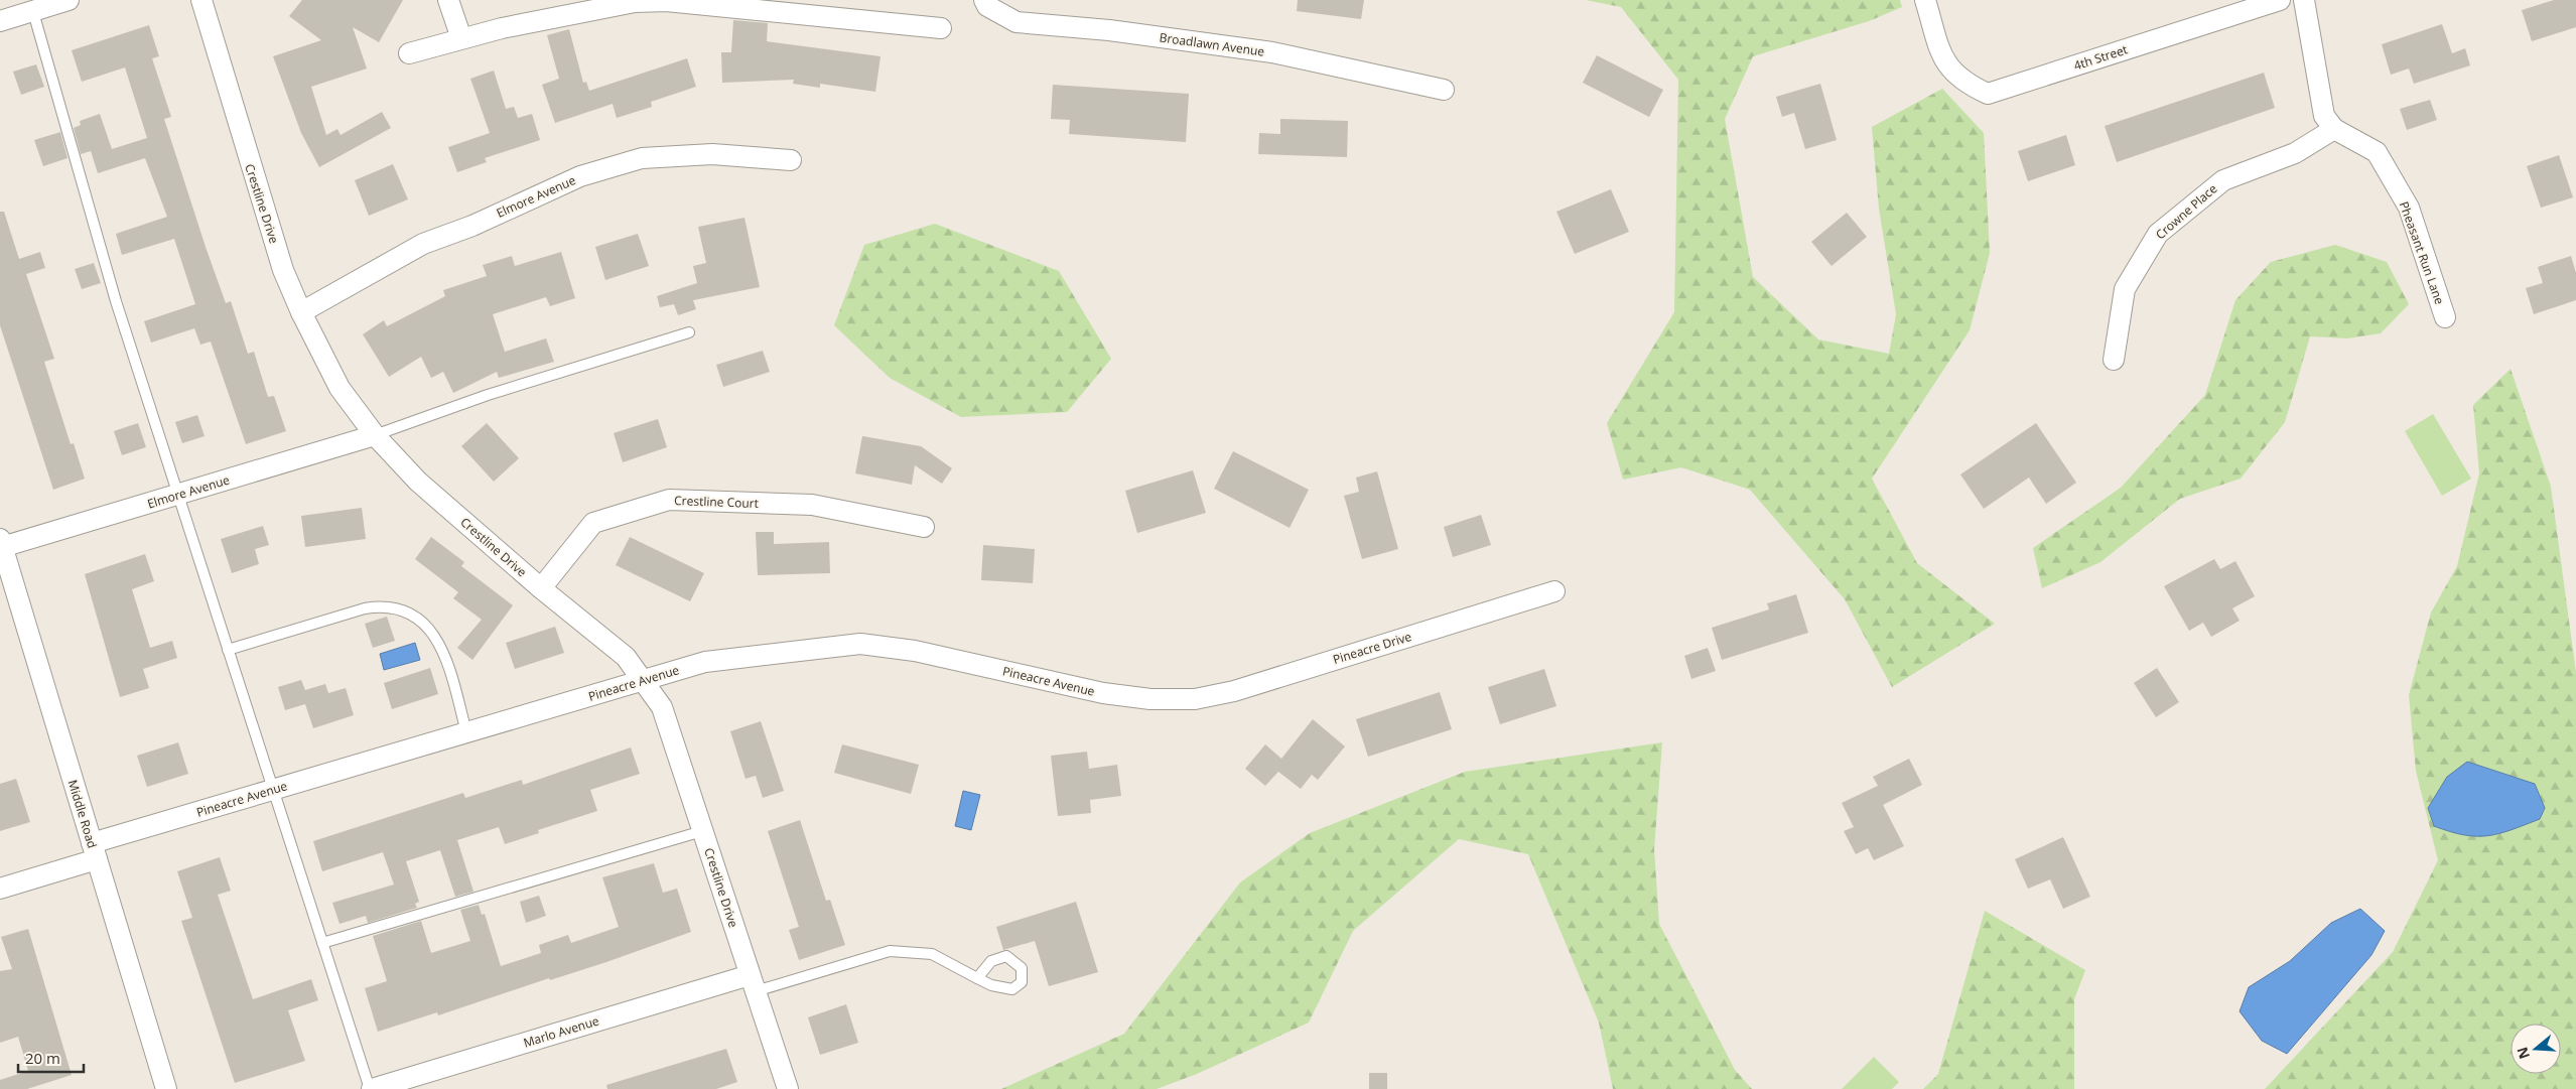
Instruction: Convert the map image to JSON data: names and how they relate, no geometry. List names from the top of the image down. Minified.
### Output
{"streets":{"street":["Broadlawn Avenue","4th Street","Elmore Avenue","Crestline Drive","Crowne Place","Pheasant Run Lane","Crestline Court","Pineacre Drive","Pineacre Avenue","Middle Road","Marlo Avenue"]},"crossings":[["Elmore Avenue","Crestline Drive"],["Elmore Avenue","Middle Road"],["Crestline Drive","Crestline Court"],["Crestline Drive","Pineacre Avenue"],["Crestline Drive","Marlo Avenue"],["Crowne Place","Pheasant Run Lane"],["Pineacre Drive","Pineacre Avenue"],["Pineacre Avenue","Middle Road"]],"scale_bar":"20 m","north":"left"}
